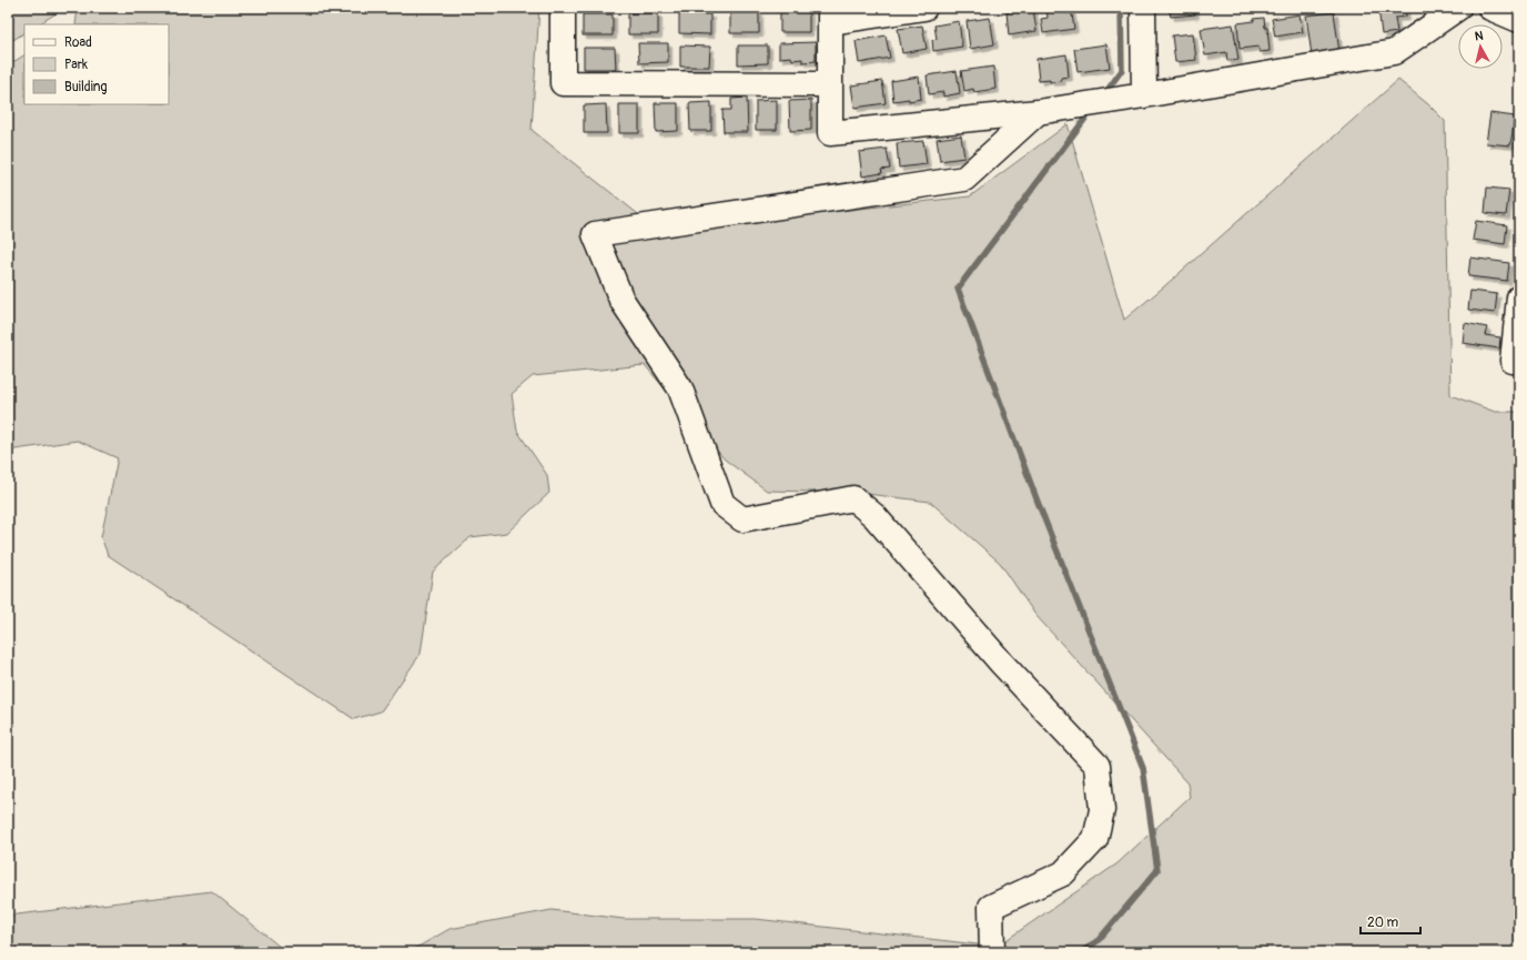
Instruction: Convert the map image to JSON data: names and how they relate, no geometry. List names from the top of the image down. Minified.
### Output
{"legend":["Road","Park","Building"],"scale_bar":"20 m","north":"top"}
